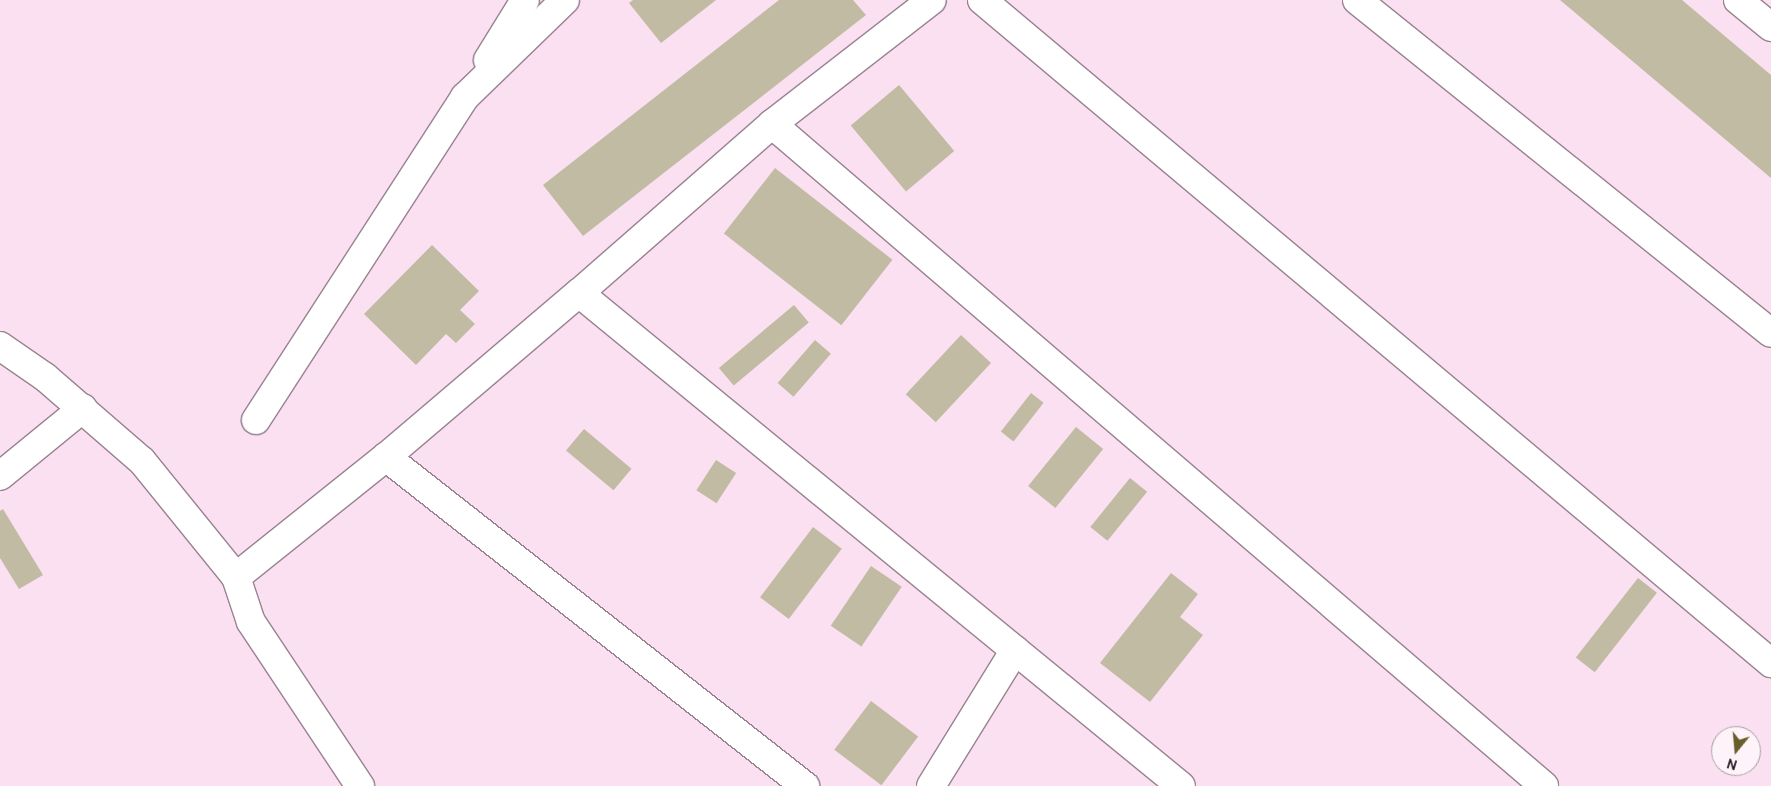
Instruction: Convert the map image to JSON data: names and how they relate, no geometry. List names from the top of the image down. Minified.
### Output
{"north":"bottom"}
